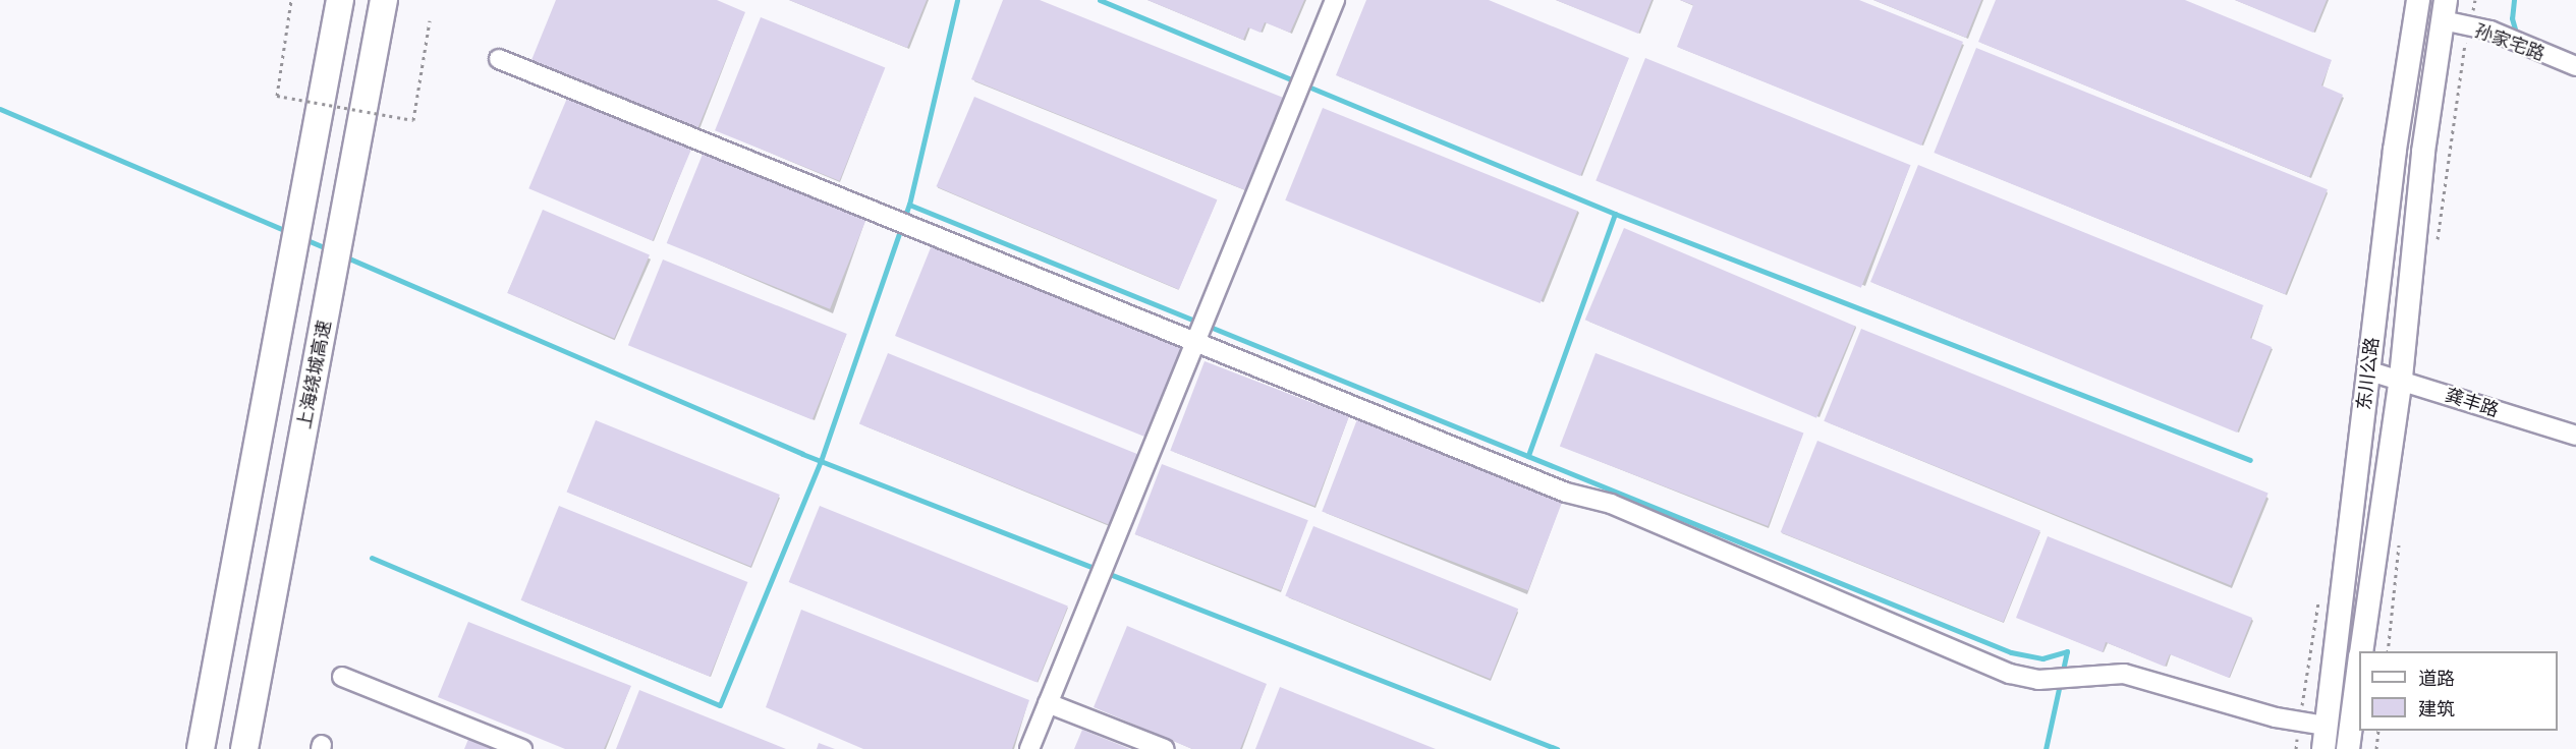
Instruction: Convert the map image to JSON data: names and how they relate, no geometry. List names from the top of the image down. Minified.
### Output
{"streets":{"highway":["上海绕城高速"],"main road":["东川公路"],"street":["孙家宅路","龚丰路"]},"crossings":[["孙家宅路","东川公路"],["东川公路","龚丰路"]],"legend":["道路","建筑"]}
